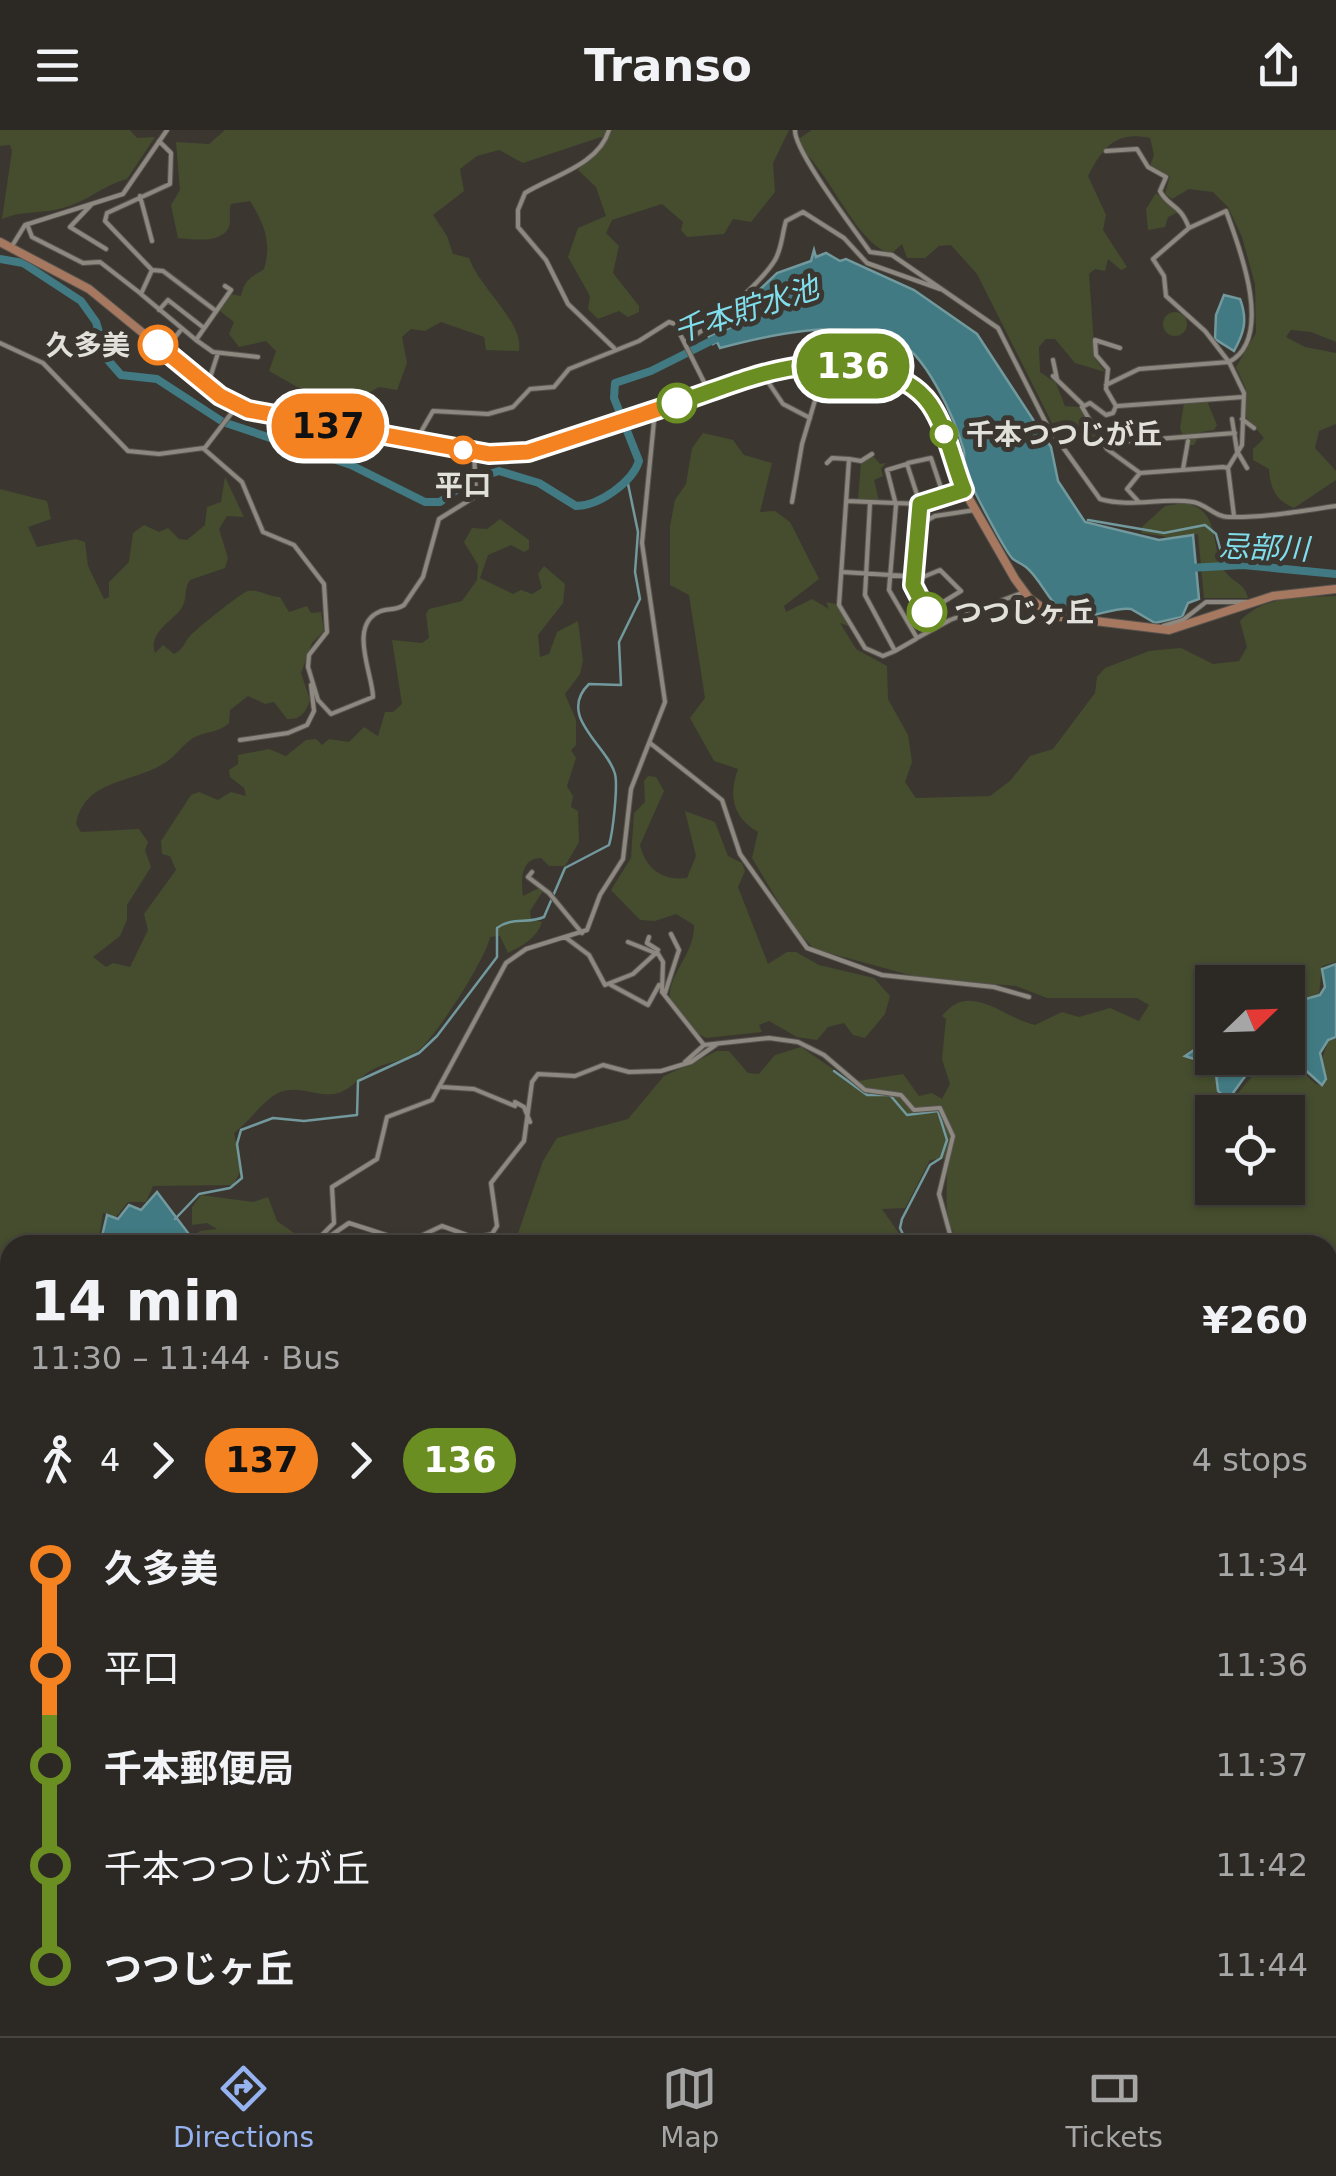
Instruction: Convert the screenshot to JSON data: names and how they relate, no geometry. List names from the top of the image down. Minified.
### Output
{"water":["千本貯水池","忌部川"],"places":["久多美","千本つつじが丘","平口","つつじヶ丘"],"lines":["bus line 137","bus line 136"],"north":"top right","page":{"header":"Transo","on_map":["137","136"],"heading":["14 min","11:30 – 11:44 · Bus","¥260"],"legs":["4","137","136","4 stops"],"list":[{"name":"久多美","value":"11:34"},{"name":"平口","value":"11:36"},{"name":"千本郵便局","value":"11:37"},{"name":"千本つつじが丘","value":"11:42"},{"name":"つつじヶ丘","value":"11:44"}],"tabs":["Directions","Map","Tickets"]}}
